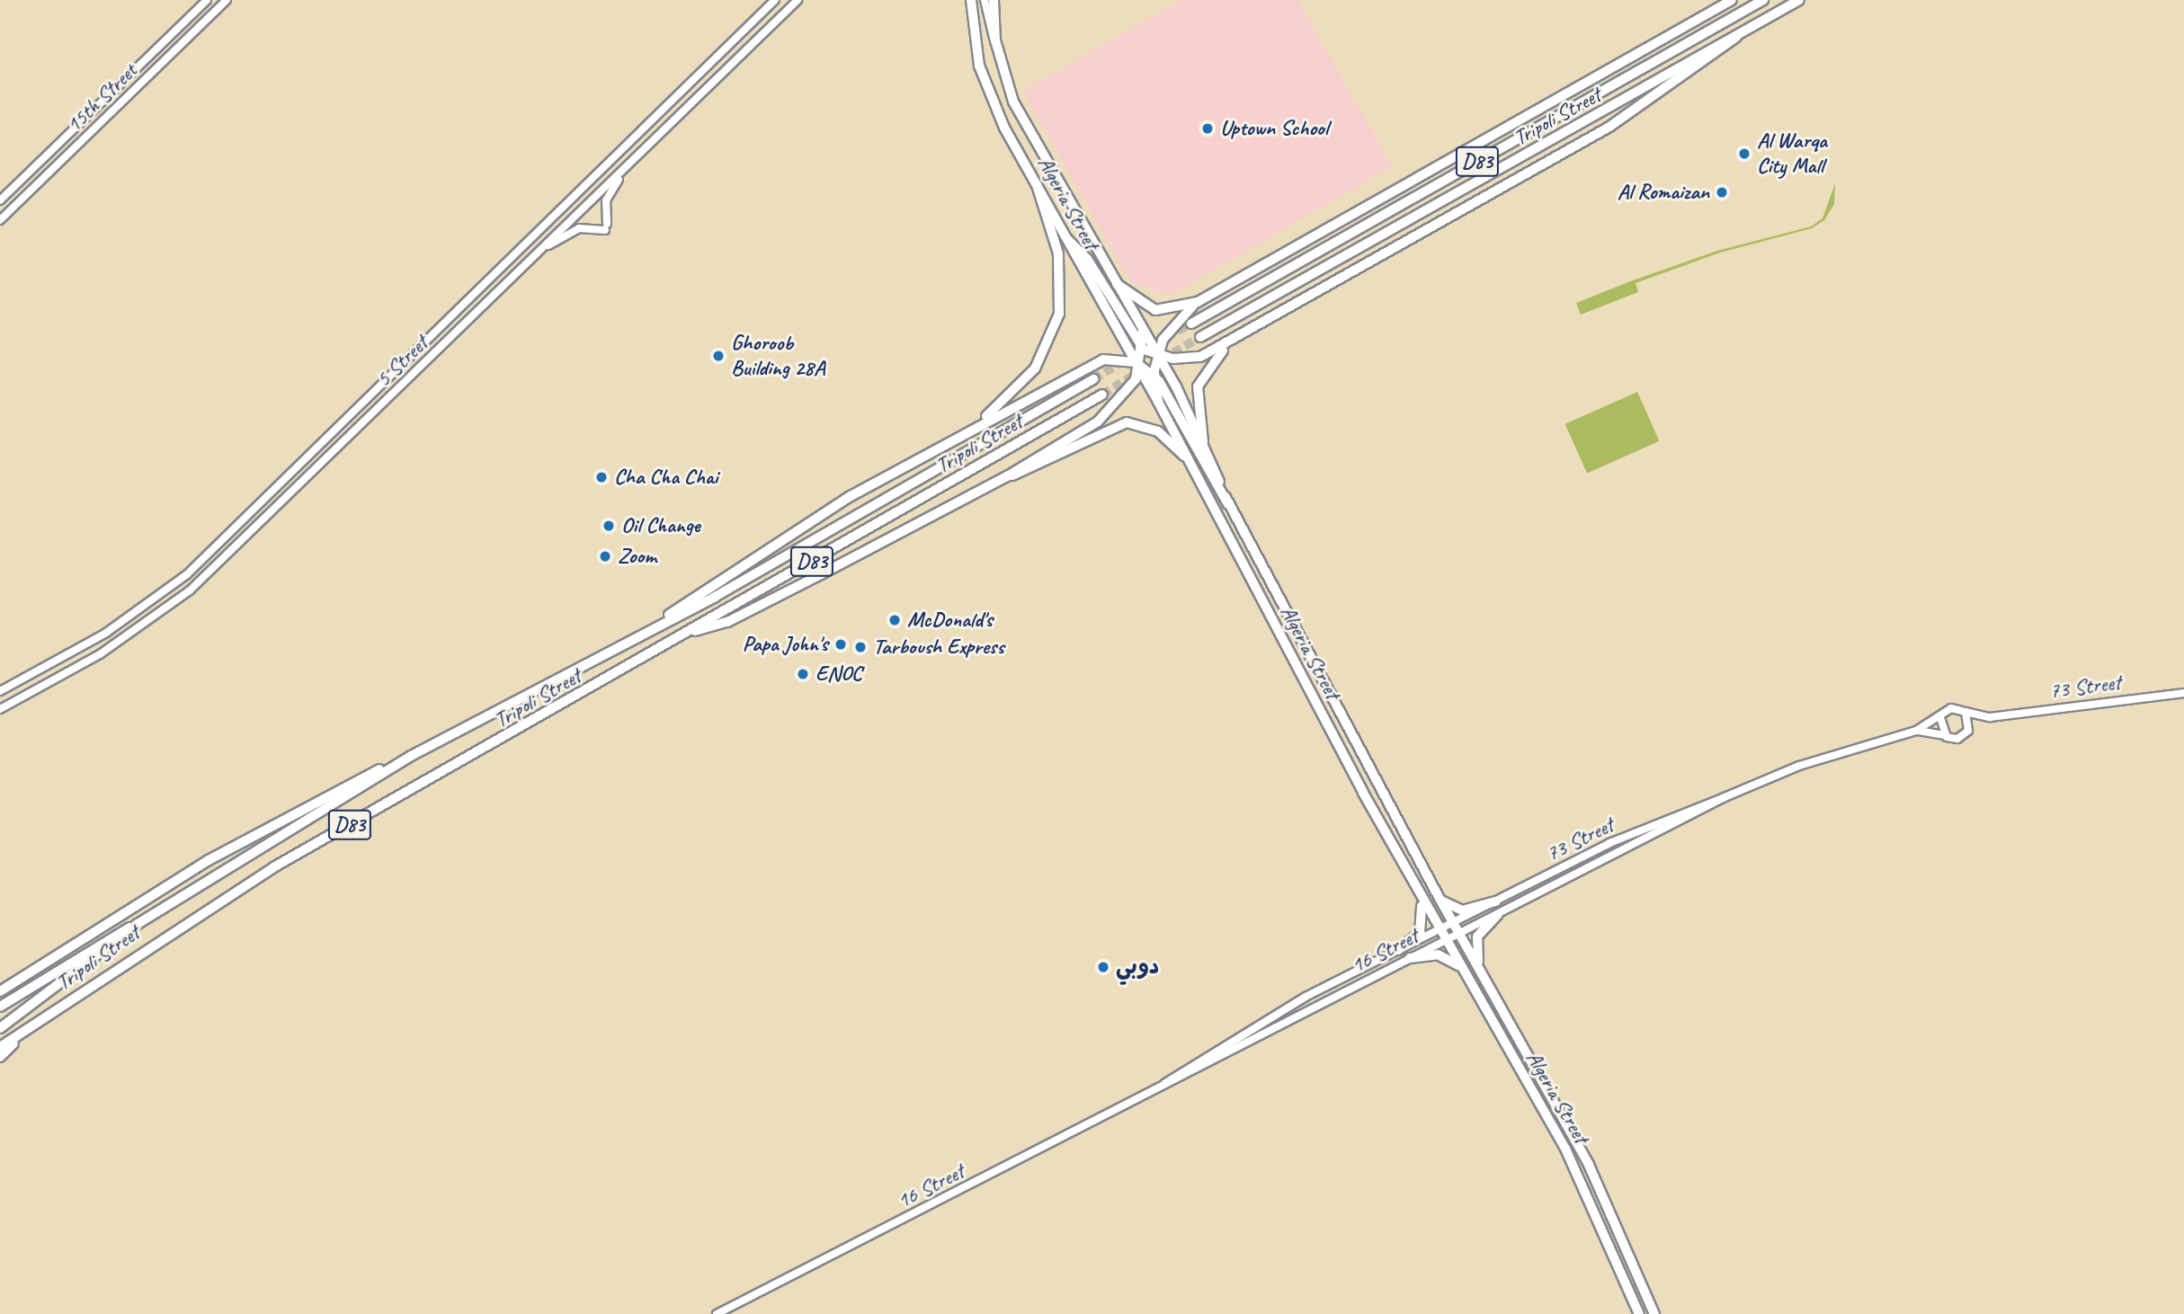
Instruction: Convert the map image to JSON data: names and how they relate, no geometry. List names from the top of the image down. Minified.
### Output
{"streets":{"highway":["Tripoli Street","D83"],"main road":["Algeria Street"],"street":["15th Street","5 Street","73 Street","16 Street"]},"crossings":[["Algeria Street","73 Street"],["Algeria Street","16 Street"],["73 Street","16 Street"]],"places":["Uptown School","Al Warqa City Mall","Al Romaizan","Ghoroob Building 28A","Cha Cha Chai","Oil Change","Zoom","McDonald's","Papa John's","Tarboush Express","ENOC","دوبي"]}
